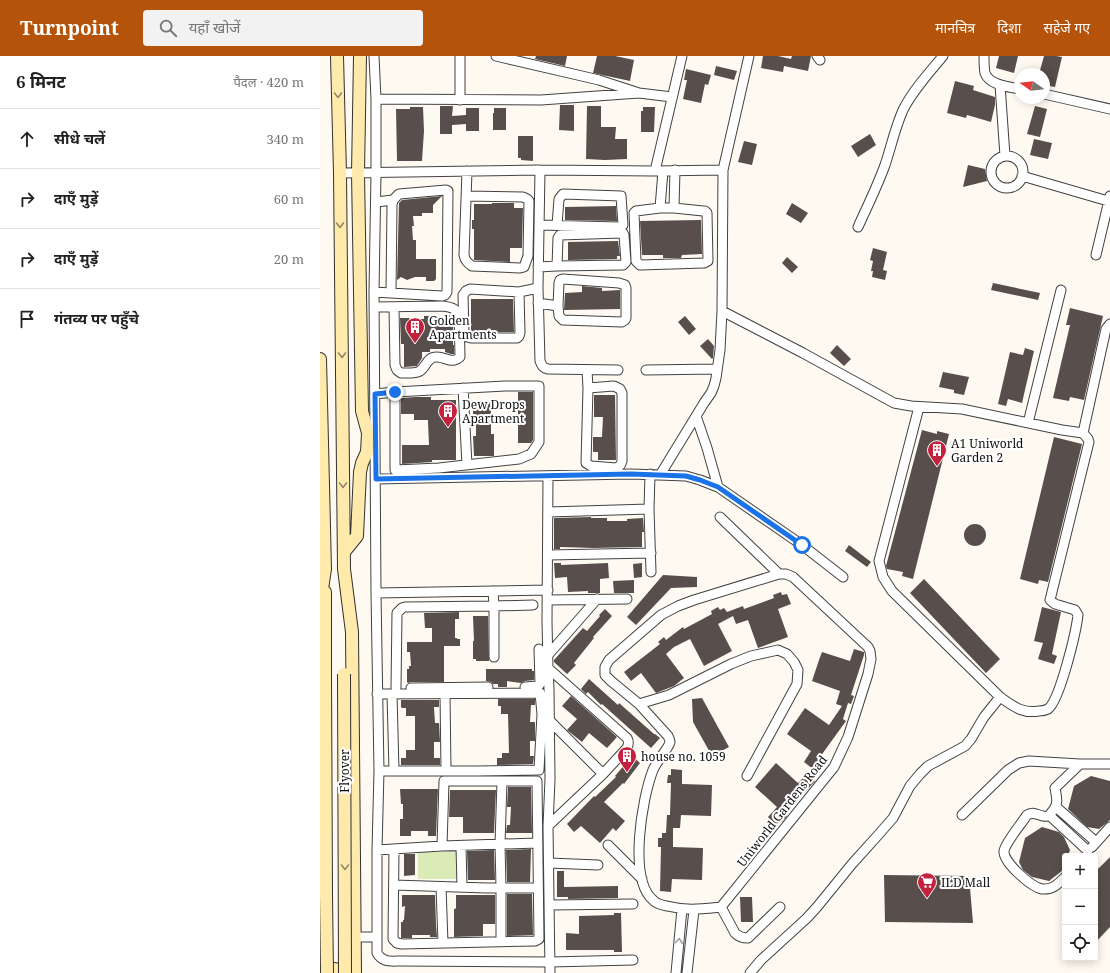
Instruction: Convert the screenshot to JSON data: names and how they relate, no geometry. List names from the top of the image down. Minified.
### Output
{"streets":{"main road":["Flyover"],"street":["Uniworld Gardens Road"]},"places":{"building":["Golden Apartments","Dew Drops Apartment","A1 Uniworld Garden 2","house no. 1059"],"supermarket":["ILD Mall"]},"north":"left","page":{"header":"Turnpoint","search":"यहाँ खोजें","nav":["मानचित्र","दिशा","सहेजे गए"],"heading":["6 मिनट","पैदल · 420 m"],"list":[["सीधे चलें","340 m"],["दाएँ मुड़ें","60 m"],["दाएँ मुड़ें","20 m"],"गंतव्य पर पहुँचे"],"map_buttons":["+","−"]}}
